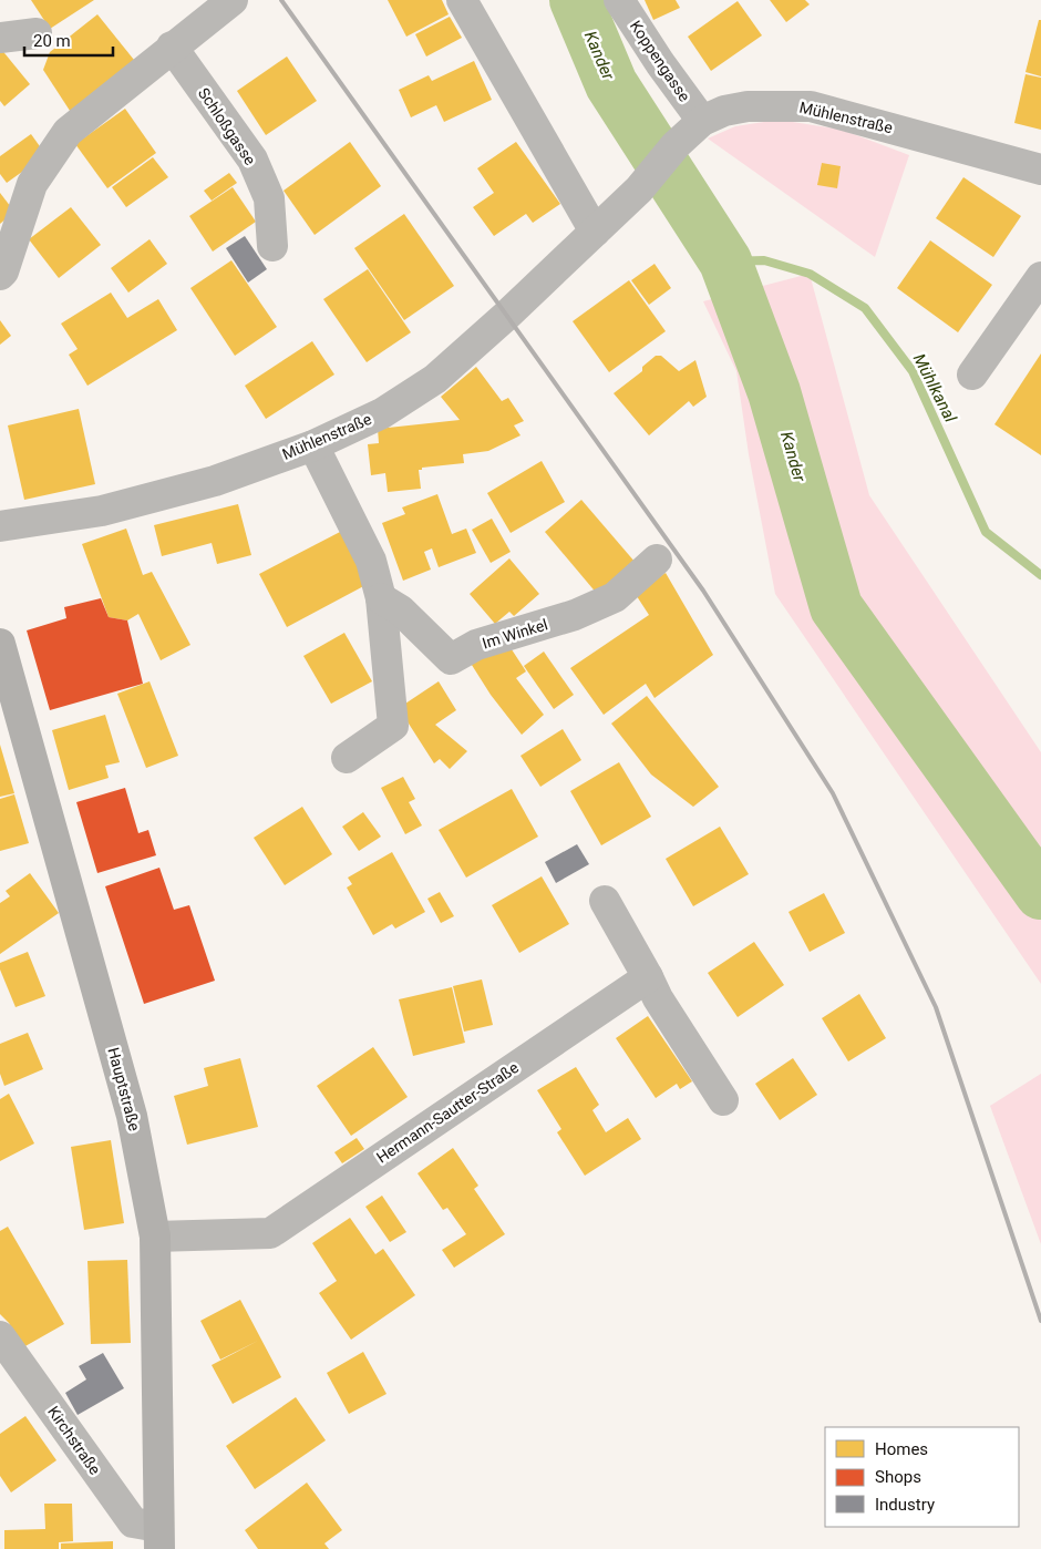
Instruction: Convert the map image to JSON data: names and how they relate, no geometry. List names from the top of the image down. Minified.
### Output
{"streets":{"main road":["Hauptstraße"],"street":["Koppengasse","Mühlenstraße","Schloßgasse","Im Winkel","Hermann-Sautter-Straße","Kirchstraße"]},"crossings":[["Koppengasse","Mühlenstraße"],["Hauptstraße","Hermann-Sautter-Straße"],["Hauptstraße","Kirchstraße"]],"water":["Kander","Mühlkanal"],"legend":["Homes","Shops","Industry"],"scale_bar":"20 m"}
